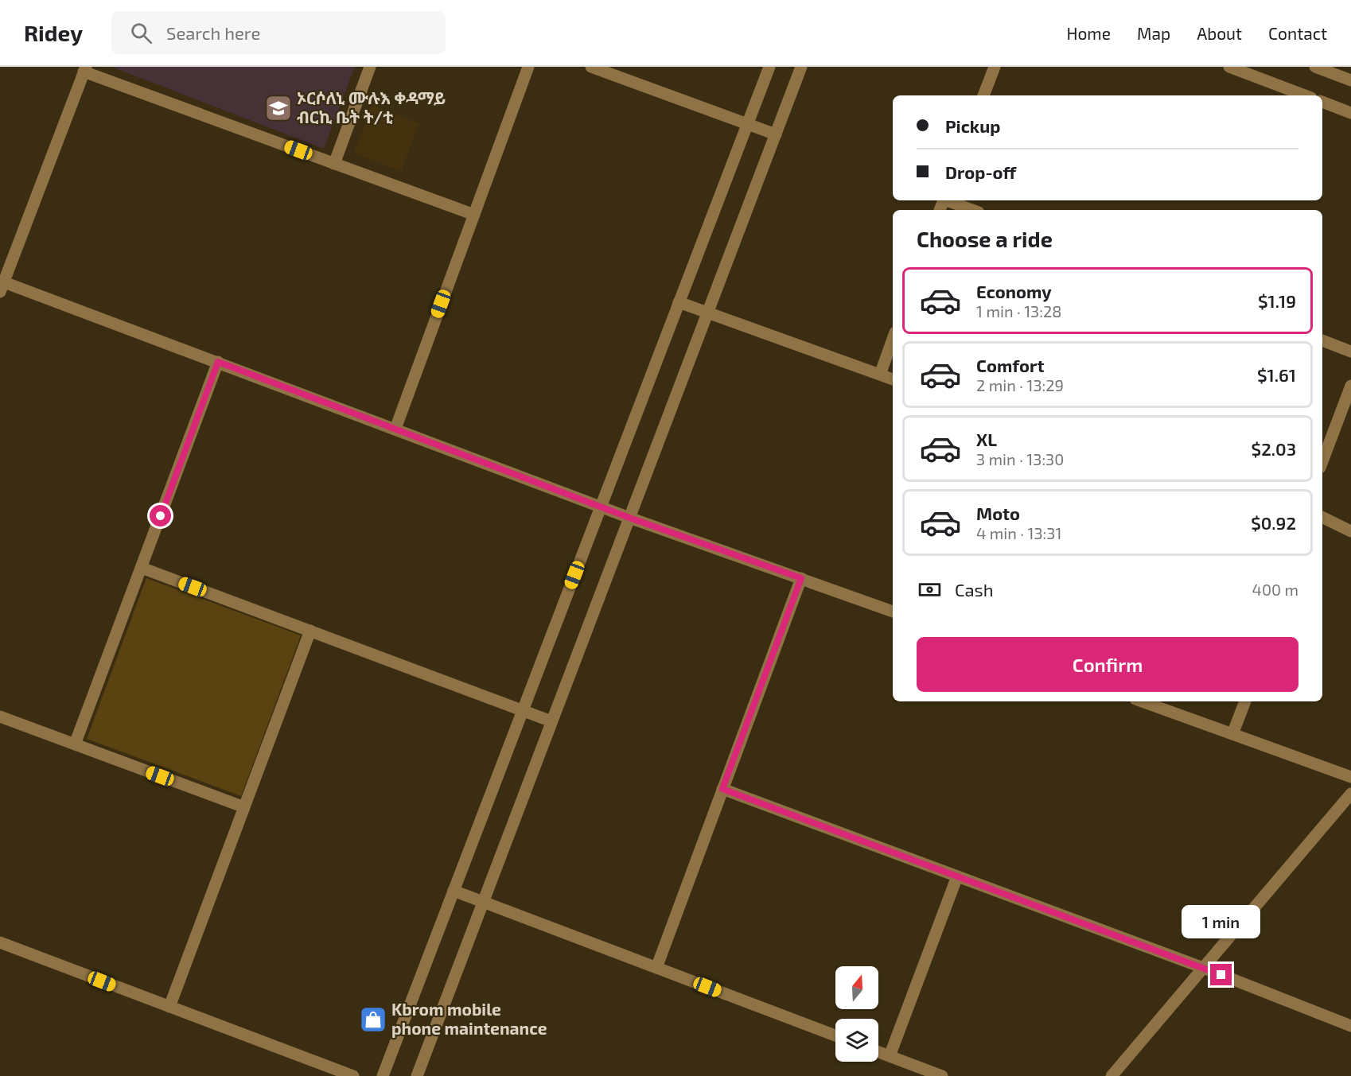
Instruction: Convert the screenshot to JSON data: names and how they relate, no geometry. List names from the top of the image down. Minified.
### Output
{"places":{"school or university":["ኦርሶለኒ ሙሉእ ቀዳማይ ብርኪ ቤት ት/ቲ"],"shop":["Kbrom mobile phone maintenance"]},"north":"top","page":{"header":"Ridey","search":"Search here","nav":["Home","Map","About","Contact"],"banner":["Pickup","Drop-off"],"heading":"Choose a ride","list":[{"name":"Economy","note":"1 min · 13:28","value":"$1.19"},{"name":"Comfort","note":"2 min · 13:29","value":"$1.61"},{"name":"XL","note":"3 min · 13:30","value":"$2.03"},{"name":"Moto","note":"4 min · 13:31","value":"$0.92"}],"pay":["Cash","400 m"],"buttons":"Confirm","bubble":"1 min"}}
